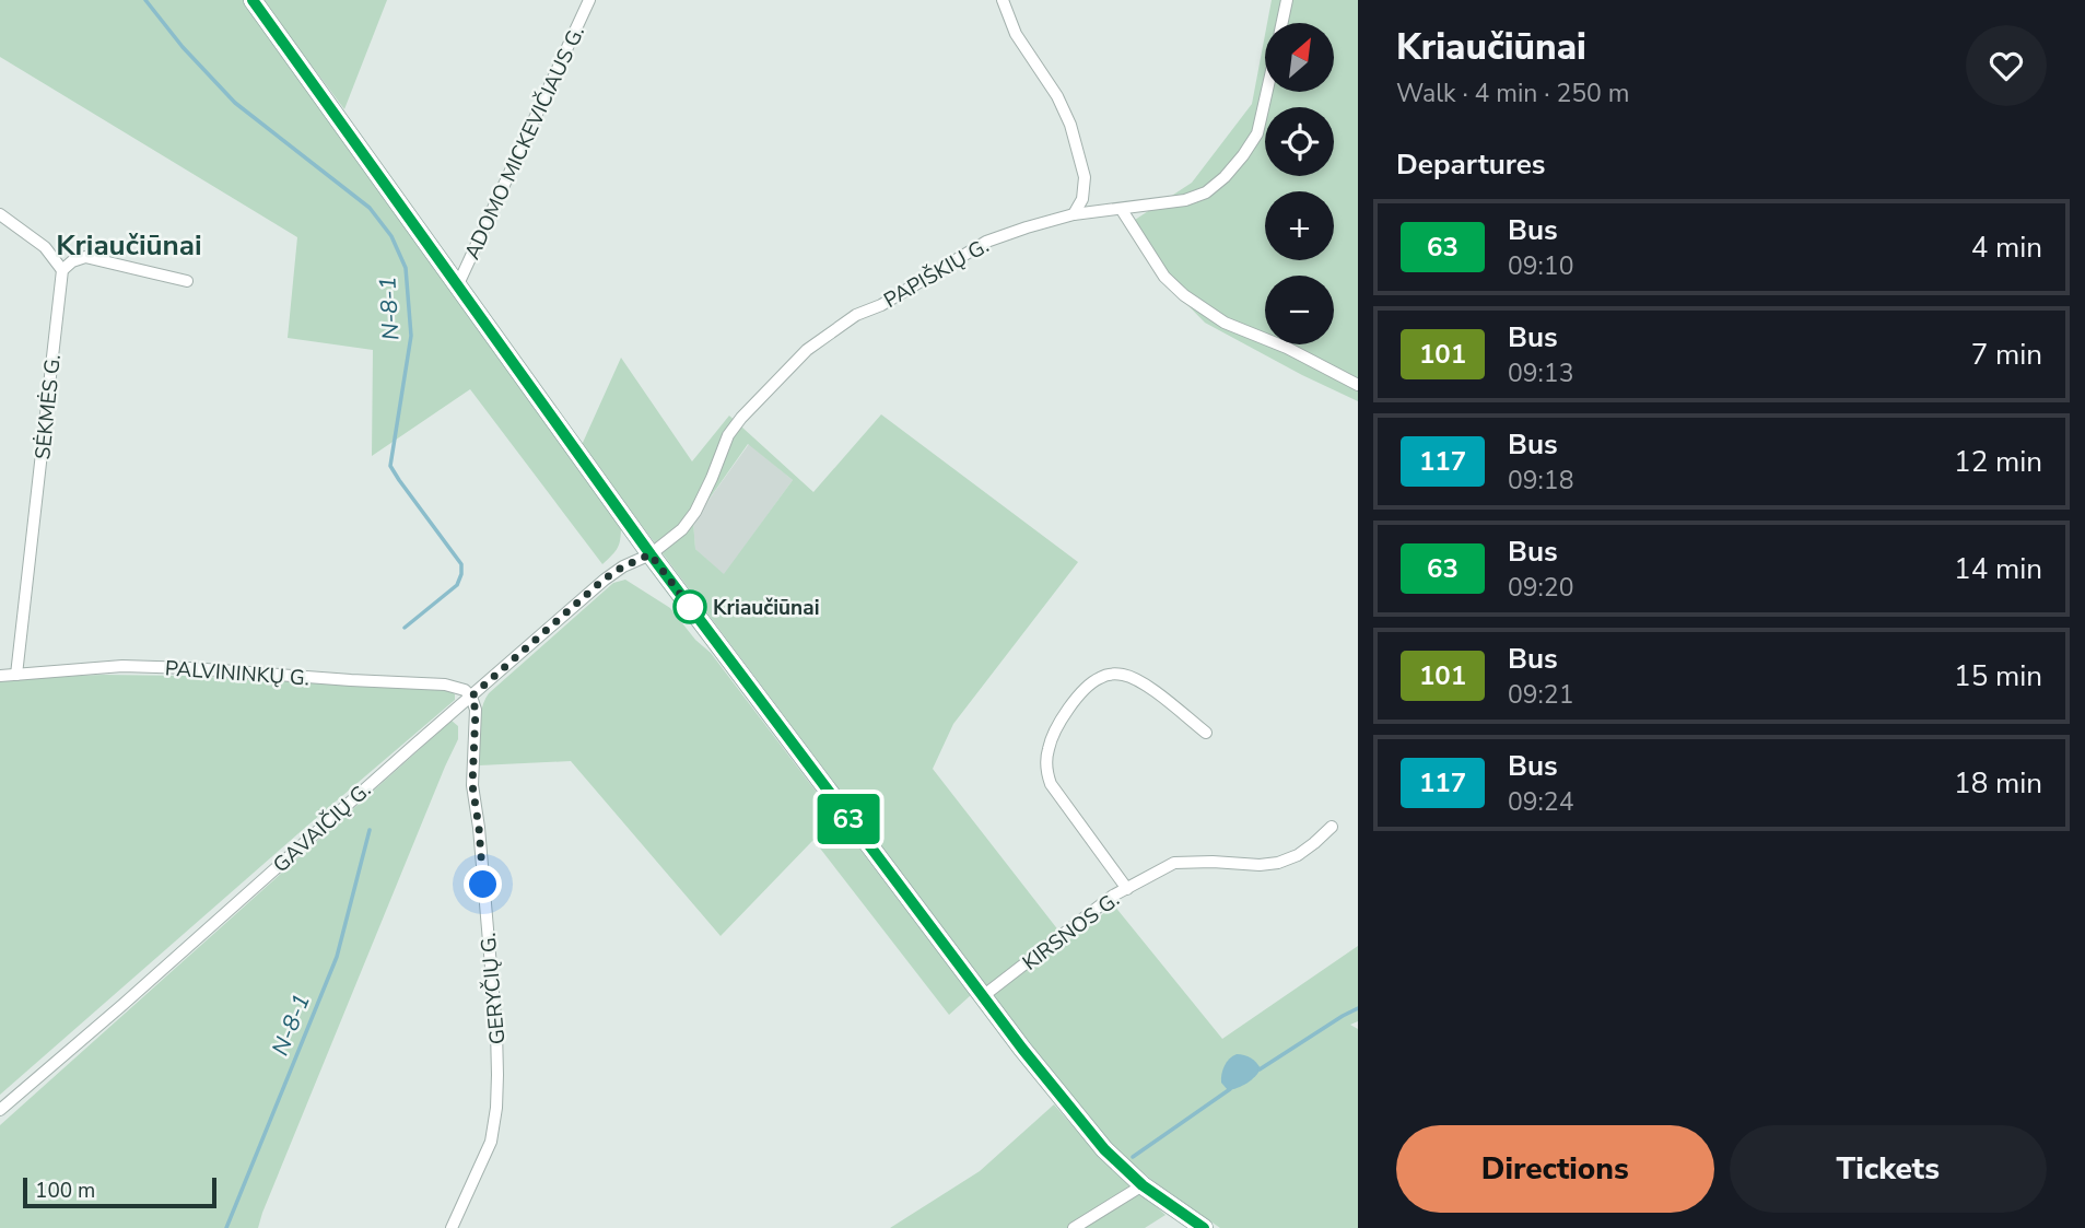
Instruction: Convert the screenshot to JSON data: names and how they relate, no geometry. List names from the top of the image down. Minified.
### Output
{"streets":{"main road":["ADOMO MICKEVIČIAUS G."],"street":["PAPIŠKIŲ G.","SĖKMĖS G.","PALVININKŲ G.","GAVAIČIŲ G.","KIRSNOS G.","GERYČIŲ G."]},"crossings":[["ADOMO MICKEVIČIAUS G.","PAPIŠKIŲ G."],["ADOMO MICKEVIČIAUS G.","GAVAIČIŲ G."],["ADOMO MICKEVIČIAUS G.","KIRSNOS G."],["PAPIŠKIŲ G.","GAVAIČIŲ G."],["SĖKMĖS G.","PALVININKŲ G."],["PALVININKŲ G.","GAVAIČIŲ G."],["PALVININKŲ G.","GERYČIŲ G."],["GAVAIČIŲ G.","GERYČIŲ G."]],"districts":["Kriaučiūnai"],"water":["N-8-1"],"places":["Kriaučiūnai"],"lines":["bus line 63"],"scale_bar":"100 m","north":"top right","page":{"on_map":"63","heading":[["Kriaučiūnai","Walk · 4 min · 250 m"],"Departures"],"map_buttons":["+","−"],"list":[{"mark":"63","name":"Bus","note":"09:10","value":"4 min"},{"mark":"101","name":"Bus","note":"09:13","value":"7 min"},{"mark":"117","name":"Bus","note":"09:18","value":"12 min"},{"mark":"63","name":"Bus","note":"09:20","value":"14 min"},{"mark":"101","name":"Bus","note":"09:21","value":"15 min"},{"mark":"117","name":"Bus","note":"09:24","value":"18 min"}],"buttons":["Directions","Tickets"],"scale":"100 m"}}
